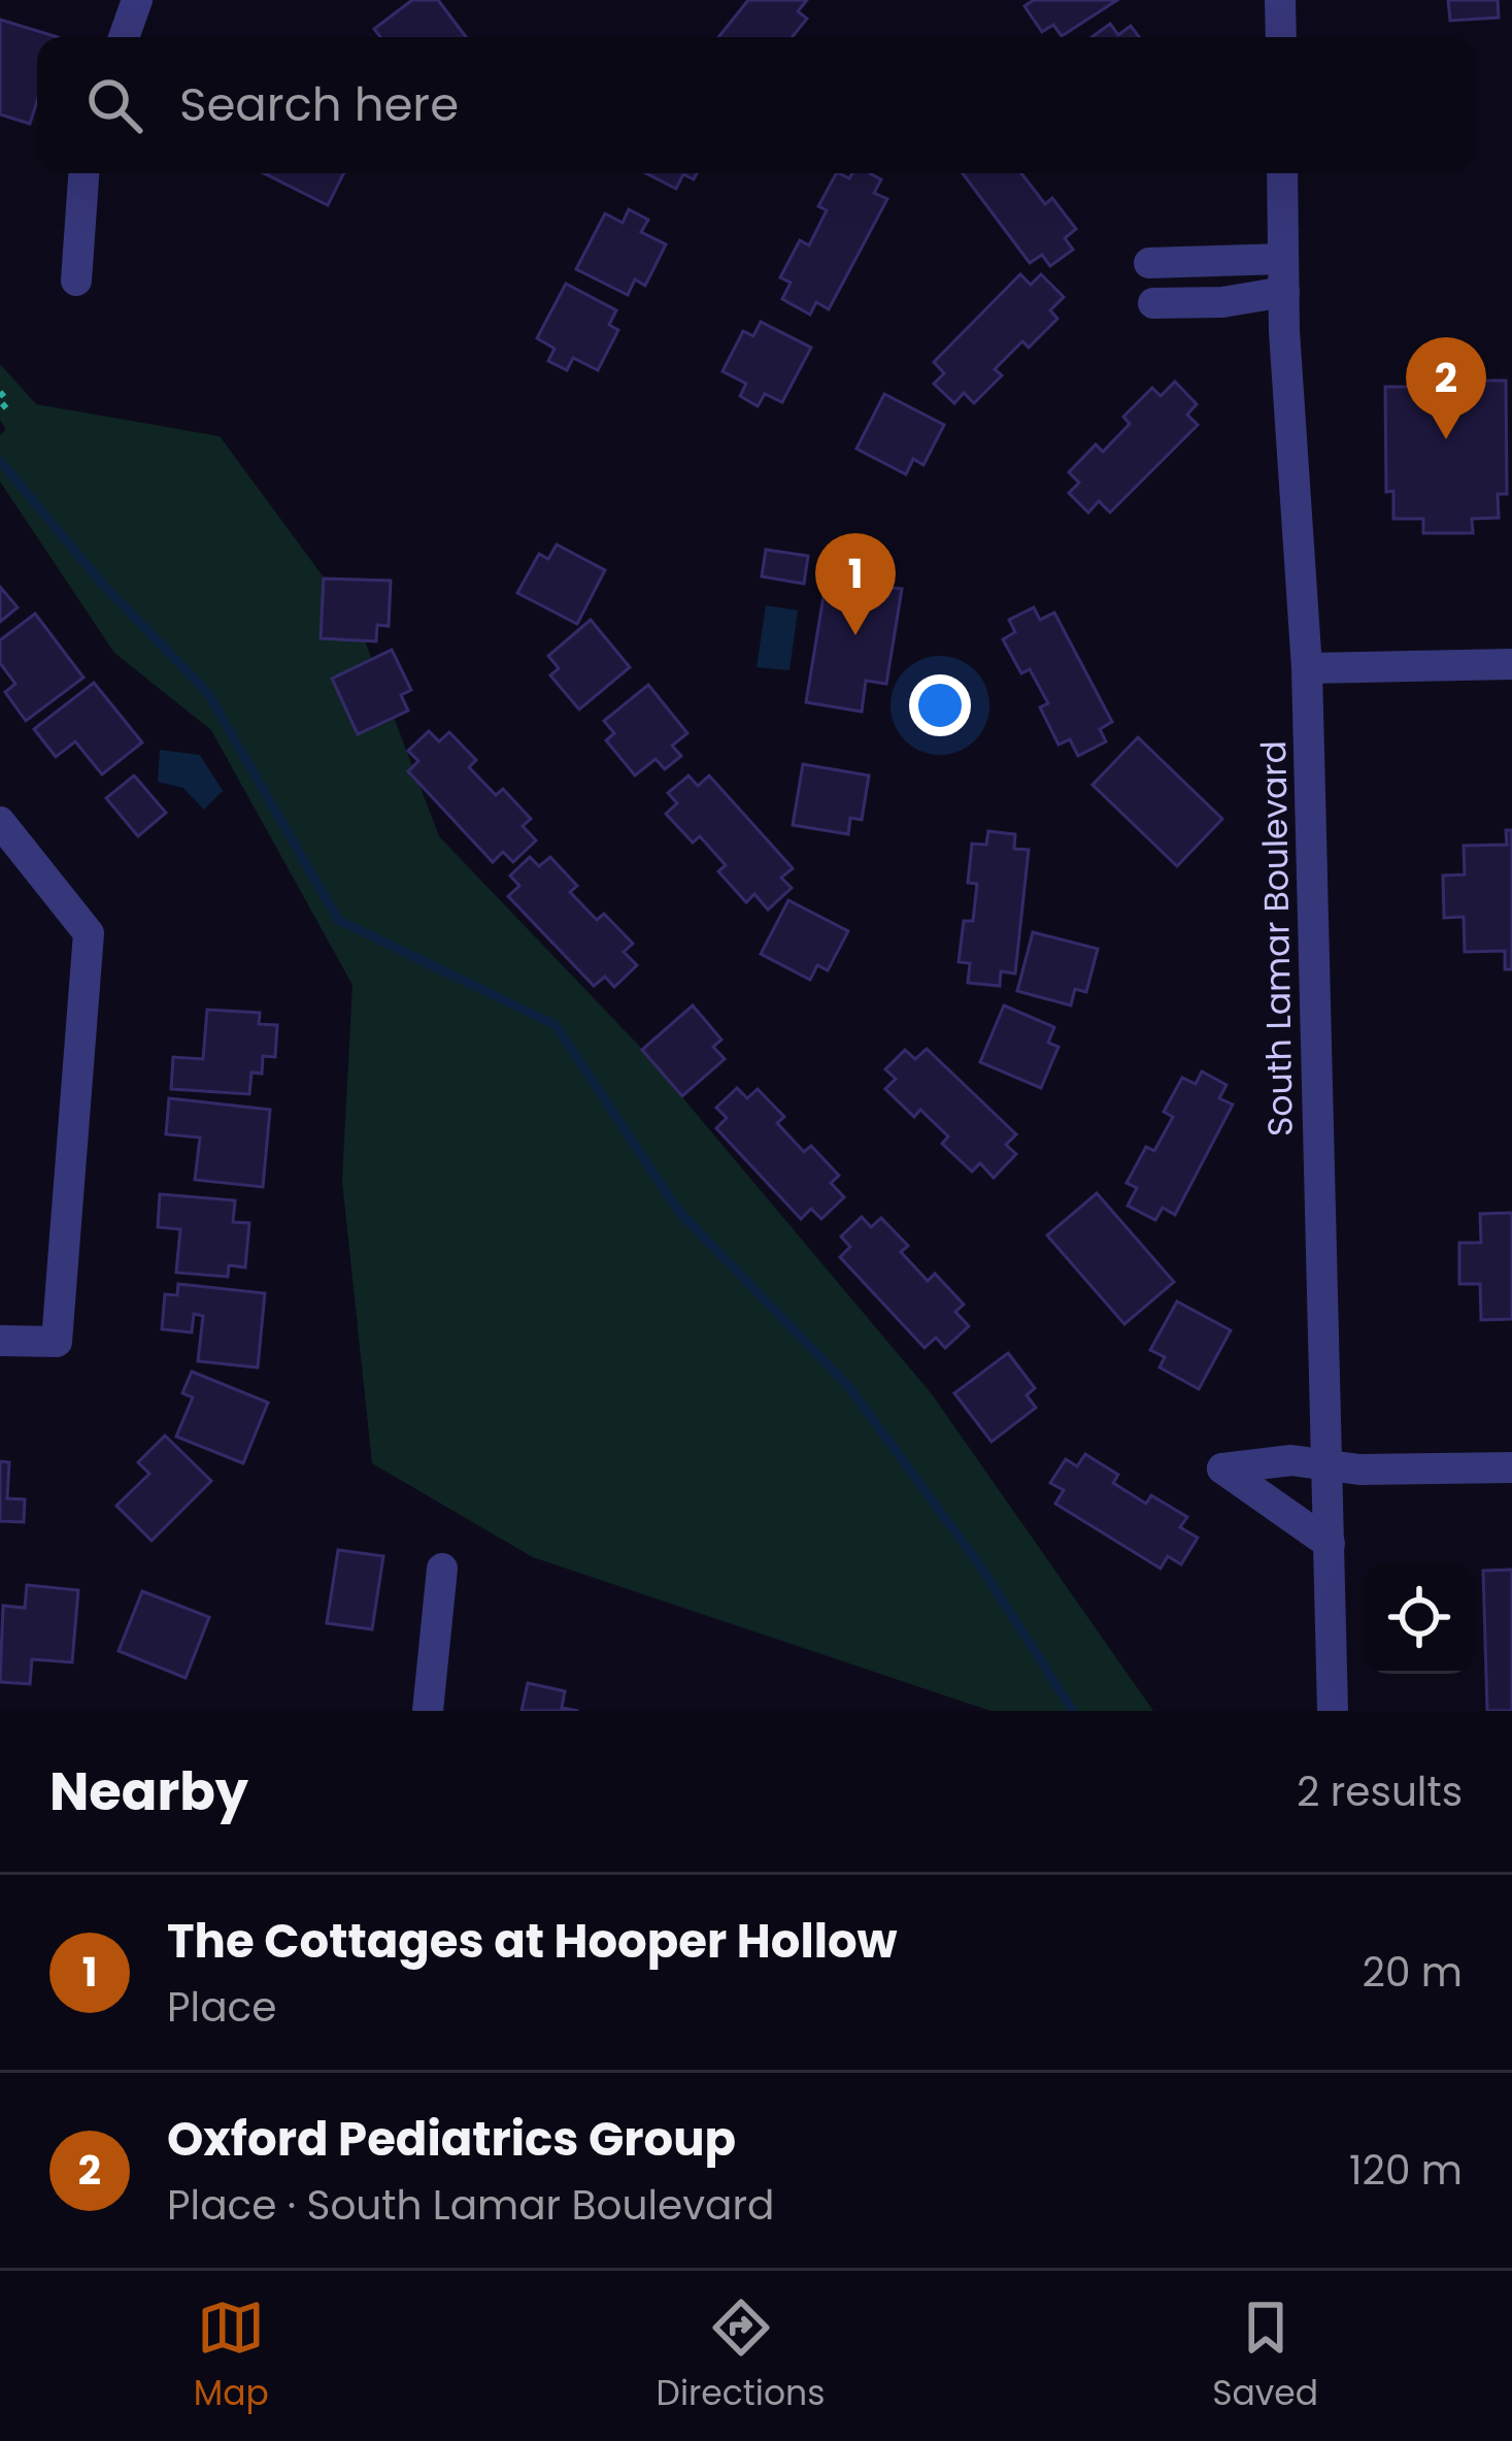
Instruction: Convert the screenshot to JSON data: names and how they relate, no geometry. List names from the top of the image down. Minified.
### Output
{"streets":{"street":["South Lamar Boulevard"]},"page":{"search":"Search here","pins":["2","1"],"heading":["Nearby","2 results"],"list":[{"mark":"1","name":"The Cottages at Hooper Hollow","note":"Place","value":"20 m"},{"mark":"2","name":"Oxford Pediatrics Group","note":"Place · South Lamar Boulevard","value":"120 m"}],"nav":["Map","Directions","Saved"]}}
